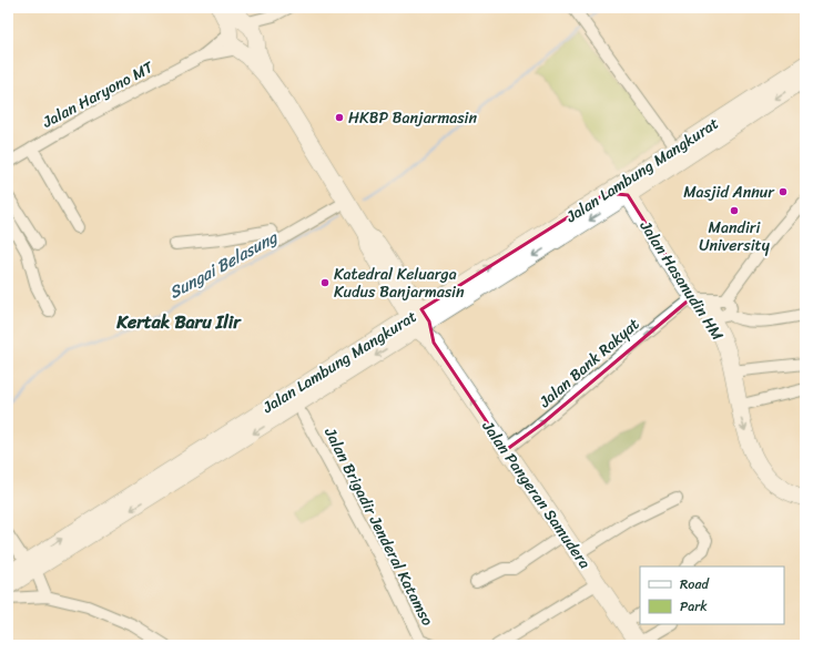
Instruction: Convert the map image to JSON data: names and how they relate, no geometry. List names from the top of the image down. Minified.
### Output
{"streets":{"highway":["Jalan Lambung Mangkurat","Jalan Hasanudin HM","Jalan Pangeran Samudera"],"street":["Jalan Haryono MT","Jalan Bank Rakyat","Jalan Brigadir Jenderal Katamso"]},"crossings":[["Jalan Haryono MT","Jalan Pangeran Samudera"],["Jalan Lambung Mangkurat","Jalan Hasanudin HM"],["Jalan Lambung Mangkurat","Jalan Pangeran Samudera"],["Jalan Lambung Mangkurat","Jalan Brigadir Jenderal Katamso"],["Jalan Hasanudin HM","Jalan Bank Rakyat"],["Jalan Bank Rakyat","Jalan Pangeran Samudera"]],"one_way":["Jalan Bank Rakyat"],"districts":["Kertak Baru Ilir"],"water":["Sungai Belasung"],"places":["HKBP Banjarmasin","Masjid Annur","Mandiri University","Katedral Keluarga Kudus Banjarmasin"],"legend":["Road","Park"]}
